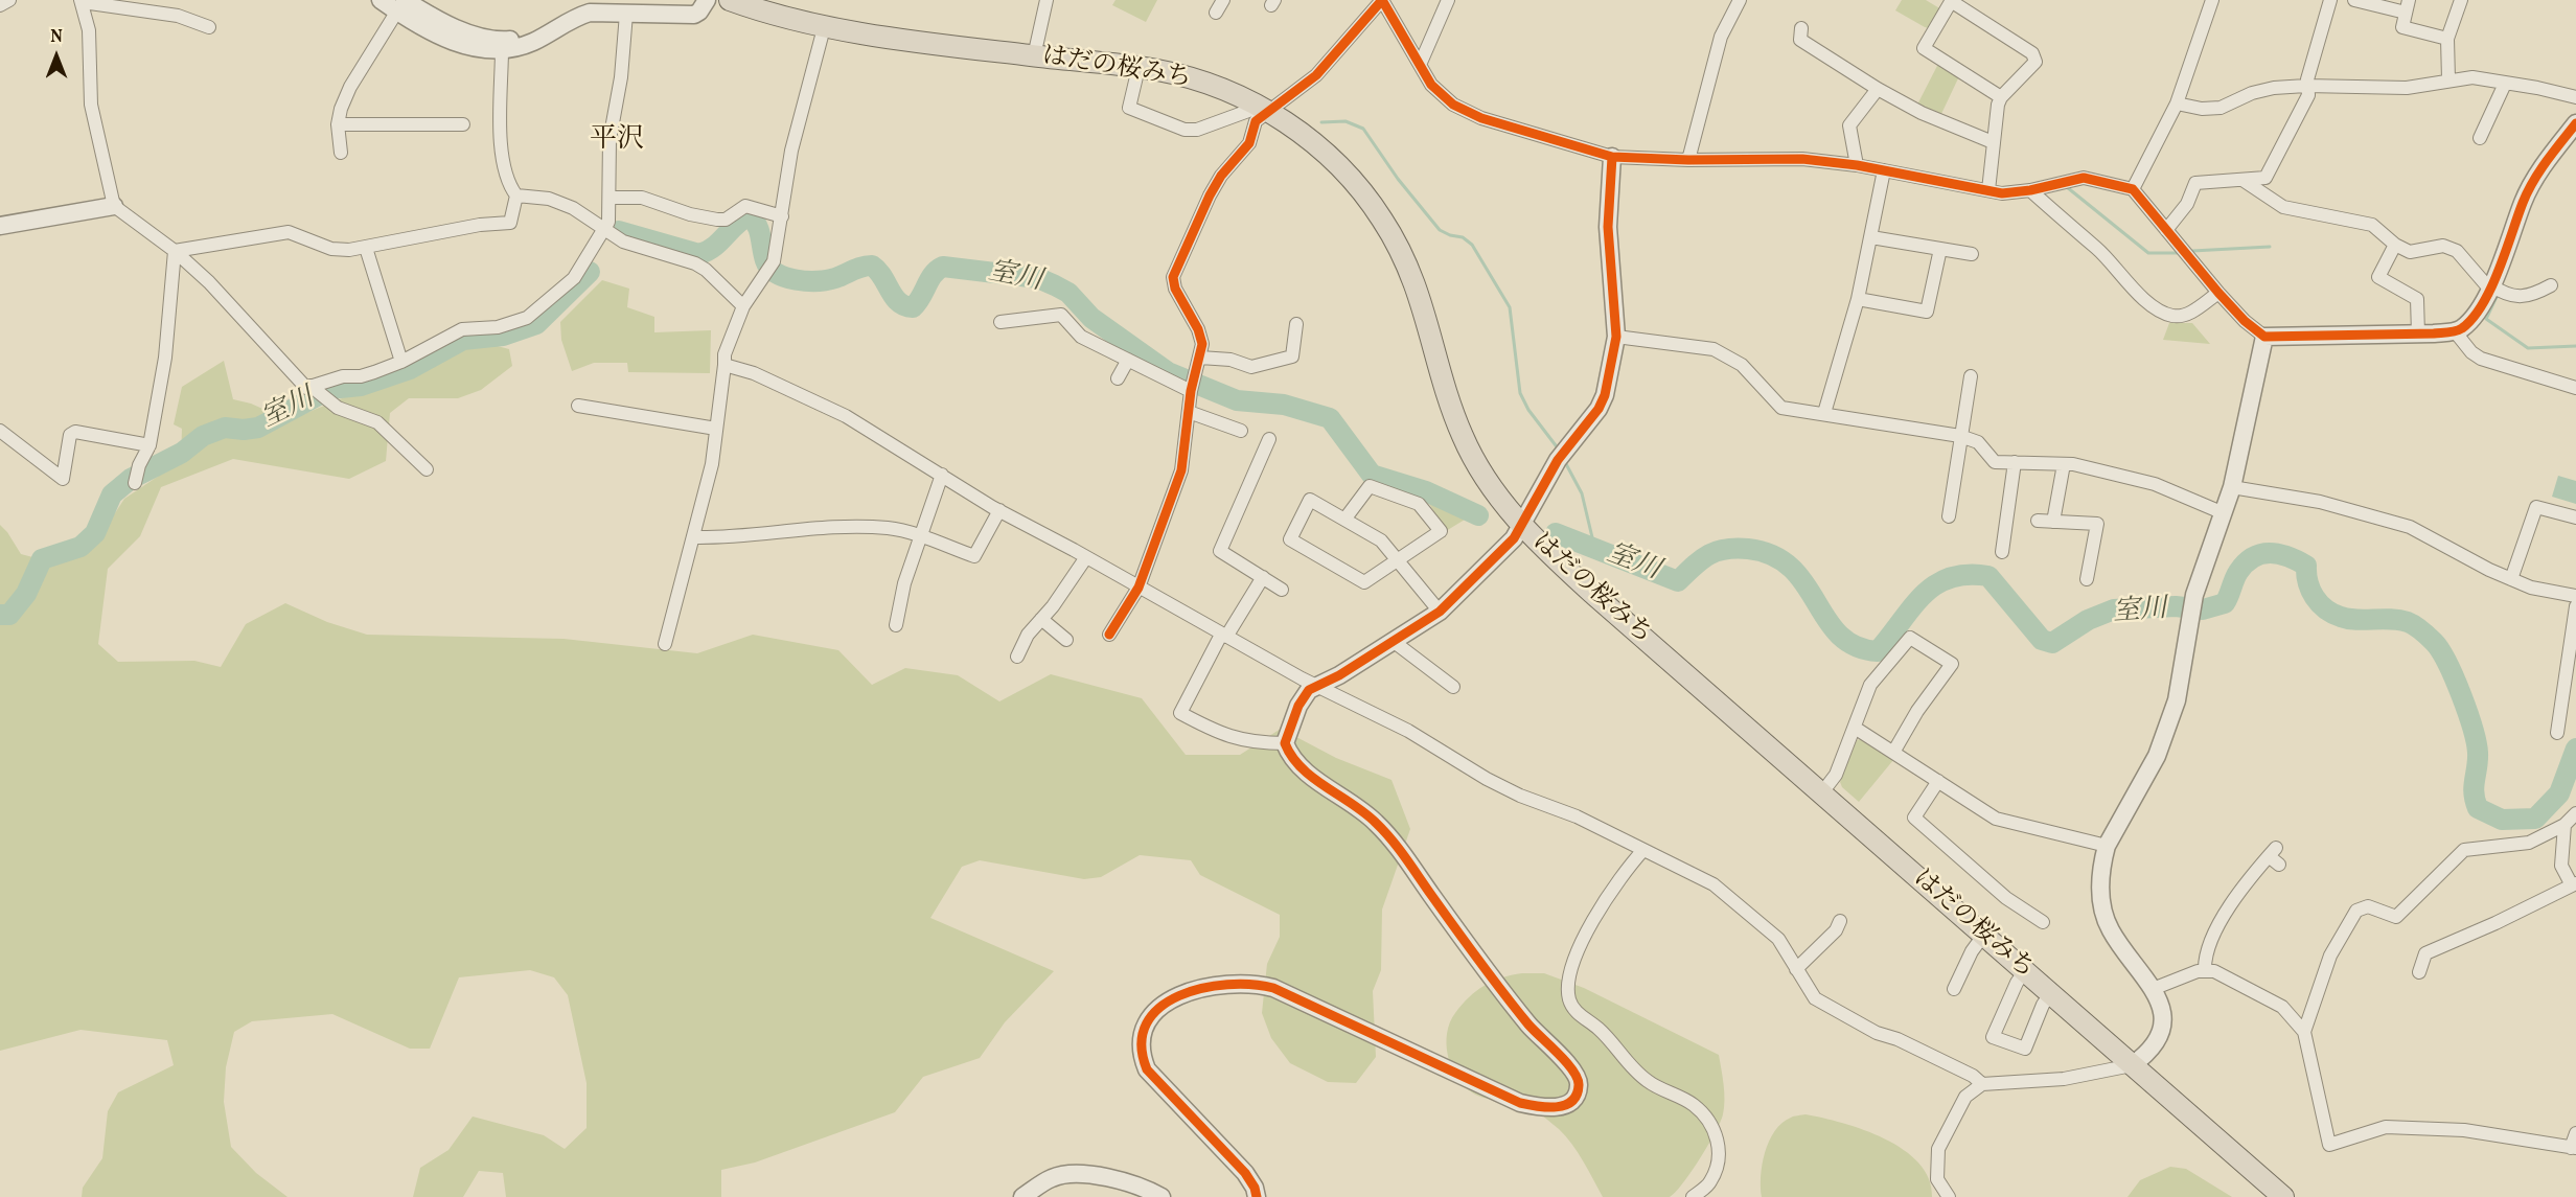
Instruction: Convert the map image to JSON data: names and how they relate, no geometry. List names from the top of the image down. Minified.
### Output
{"streets":{"main road":["はだの桜みち"]},"districts":["平沢"],"water":["室川"],"north":"top"}
